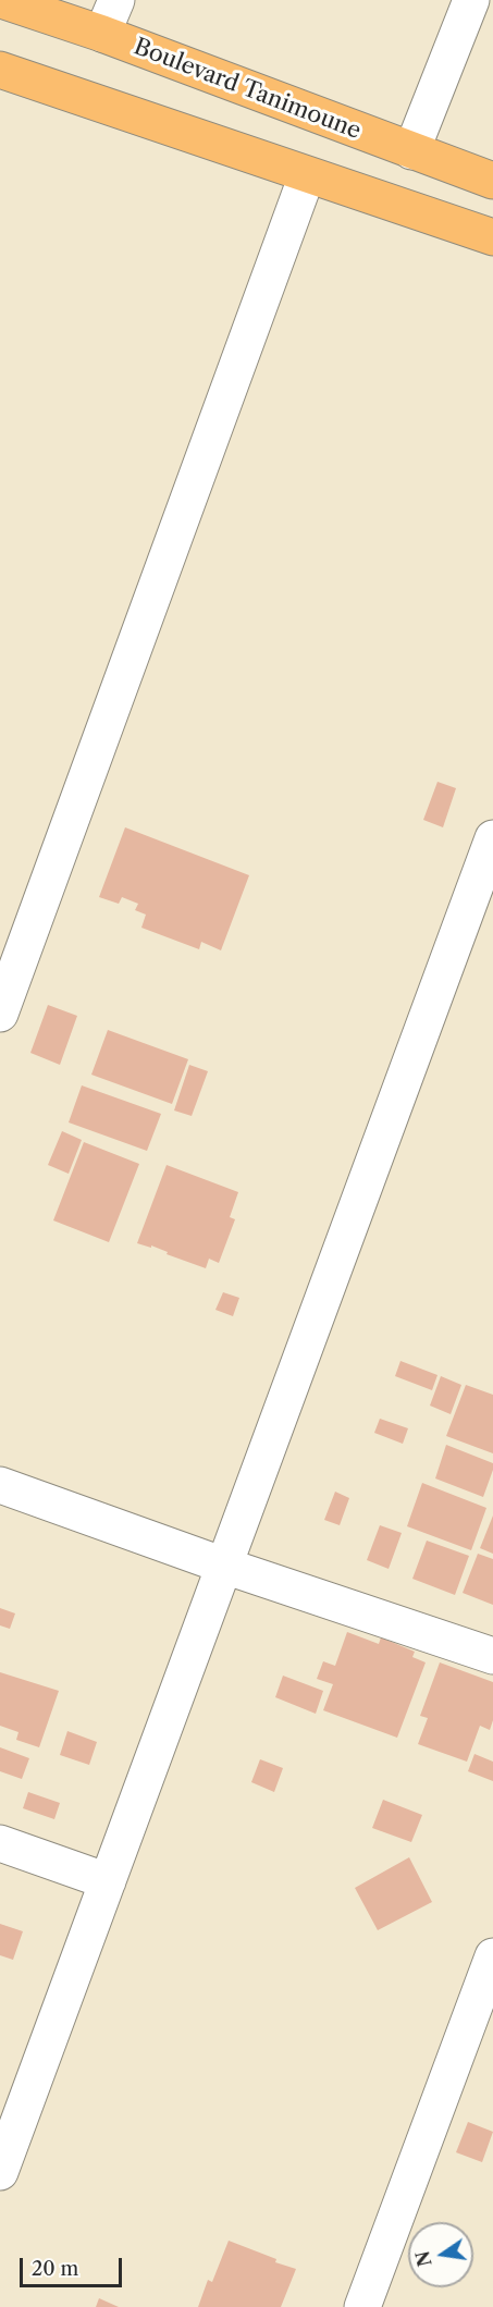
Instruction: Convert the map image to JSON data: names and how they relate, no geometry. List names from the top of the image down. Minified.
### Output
{"streets":{"main road":["Boulevard Tanimoune"]},"scale_bar":"20 m","north":"left"}
